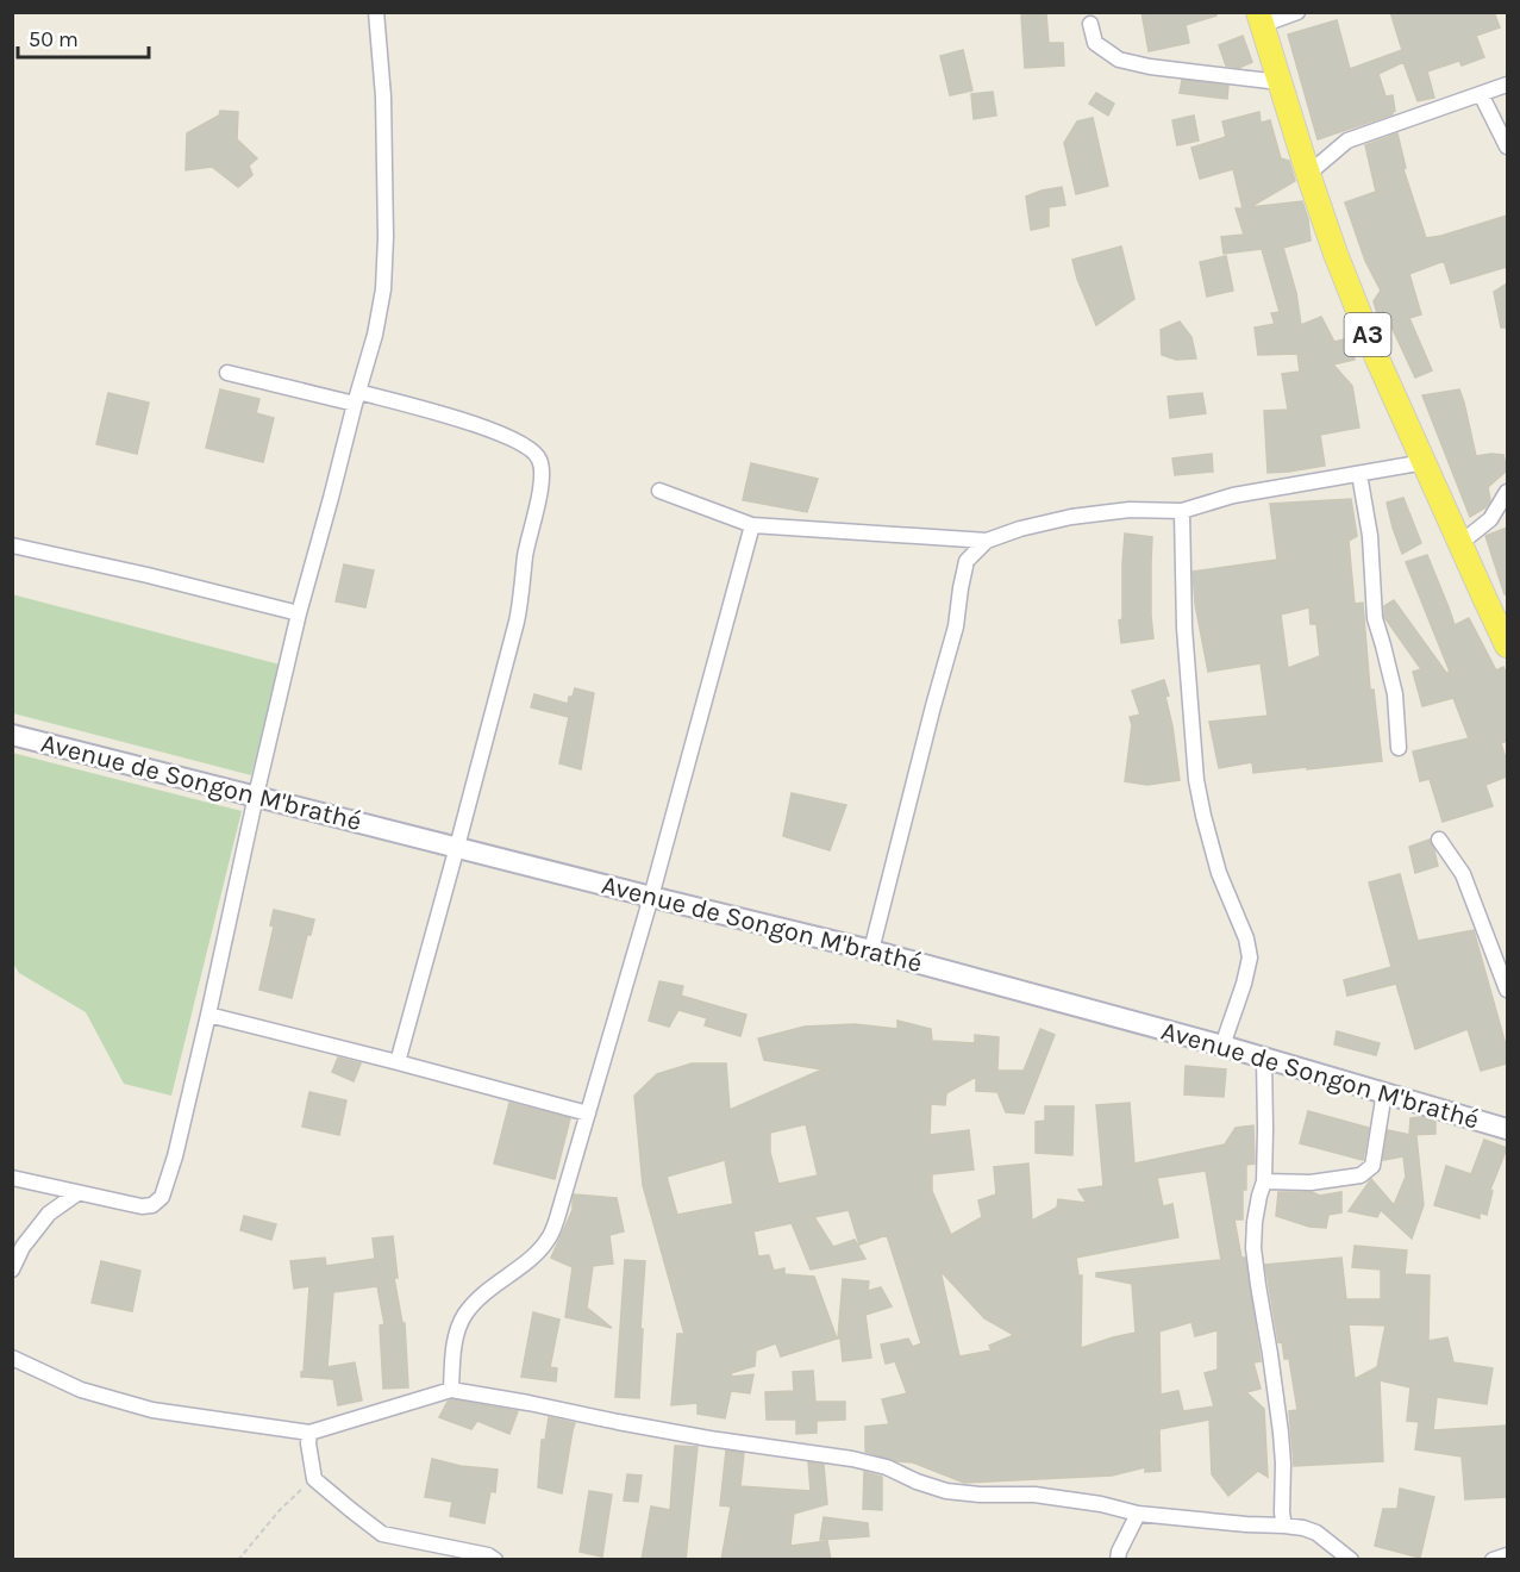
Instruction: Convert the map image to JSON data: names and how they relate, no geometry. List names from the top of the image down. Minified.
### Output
{"streets":{"main road":["A3"],"street":["Avenue de Songon M'brathé"]},"scale_bar":"50 m"}
